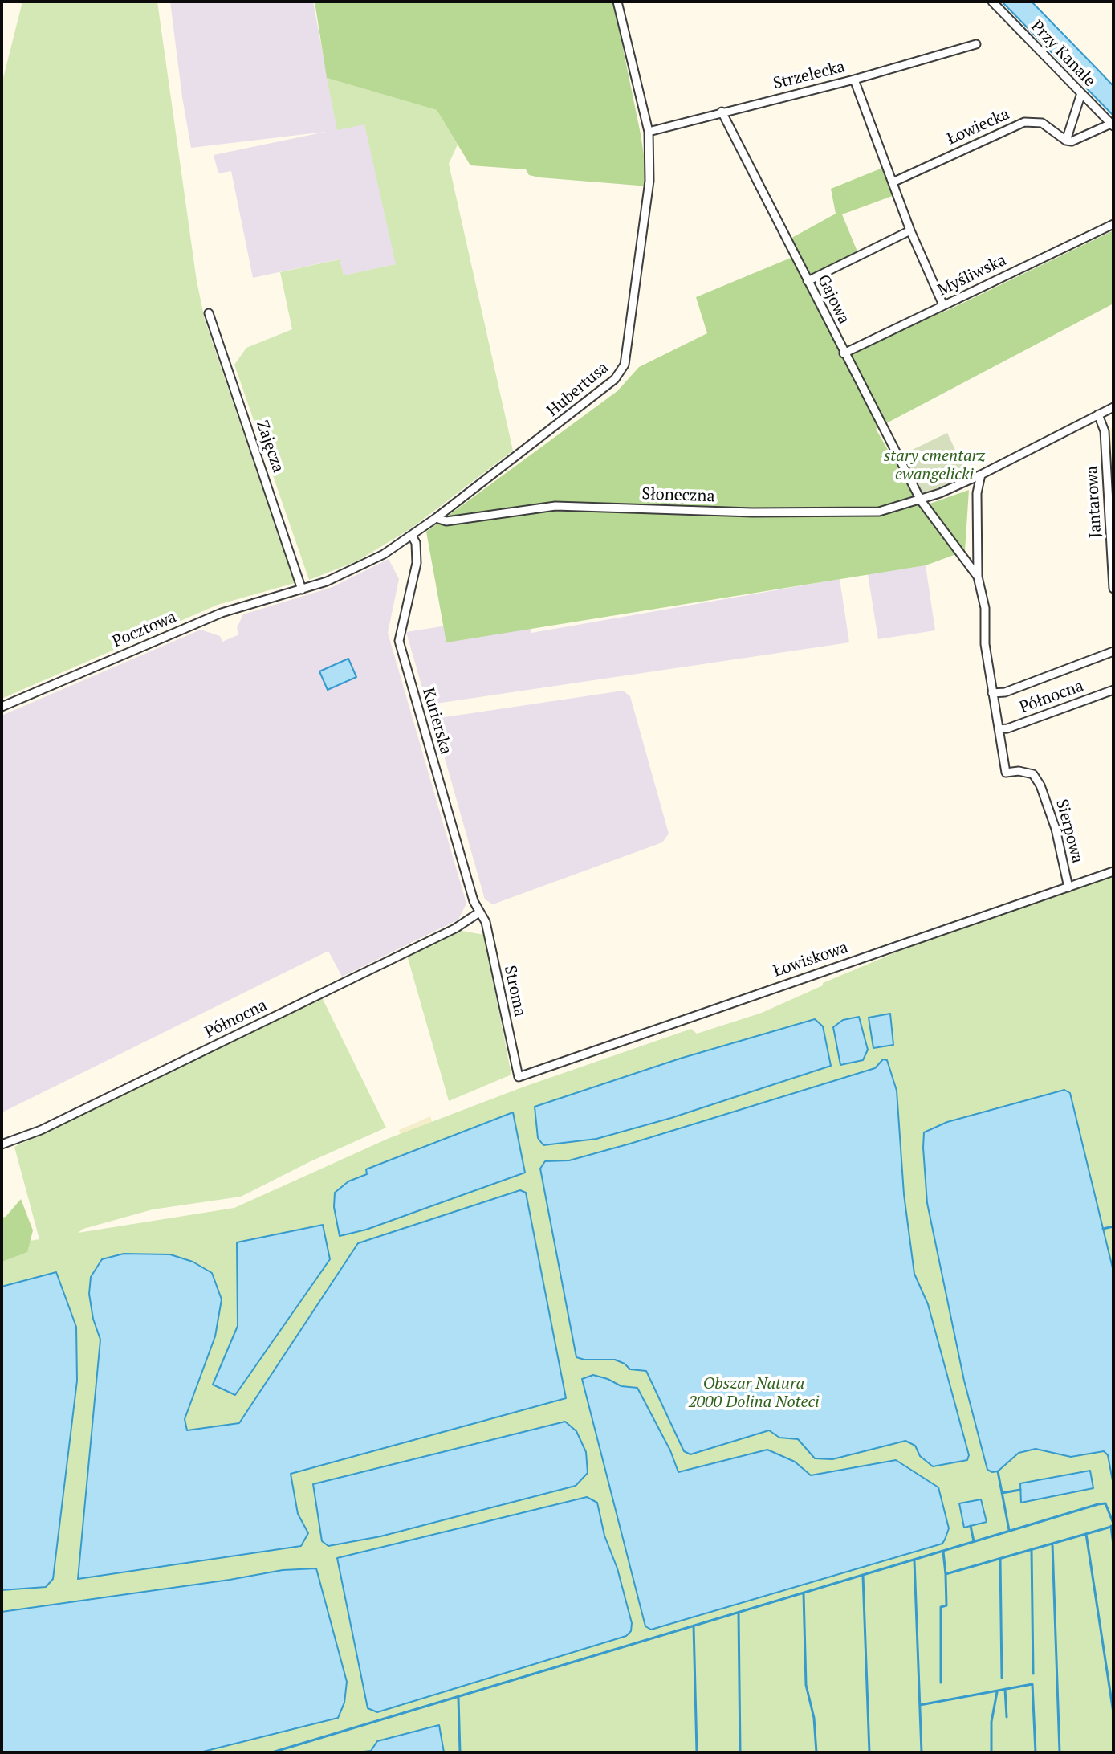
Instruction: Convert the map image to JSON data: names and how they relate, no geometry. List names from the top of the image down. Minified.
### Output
{"streets":{"street":["Przy Kanale","Strzelecka","Łowiecka","Myśliwska","Gajowa","Hubertusa","Zajęcza","Słoneczna","Jantarowa","Pocztowa","Północna","Kurierska","Sierpowa","Łowiskowa","Stroma"]},"crossings":[["Strzelecka","Gajowa"],["Strzelecka","Hubertusa"],["Myśliwska","Gajowa"],["Gajowa","Słoneczna"],["Hubertusa","Zajęcza"],["Hubertusa","Słoneczna"],["Hubertusa","Pocztowa"],["Hubertusa","Kurierska"],["Zajęcza","Pocztowa"],["Słoneczna","Jantarowa"],["Północna","Kurierska"],["Północna","Sierpowa"],["Północna","Stroma"],["Kurierska","Stroma"],["Sierpowa","Łowiskowa"],["Łowiskowa","Stroma"]],"parks":["stary cmentarz ewangelicki","Obszar Natura 2000 Dolina Noteci"]}
